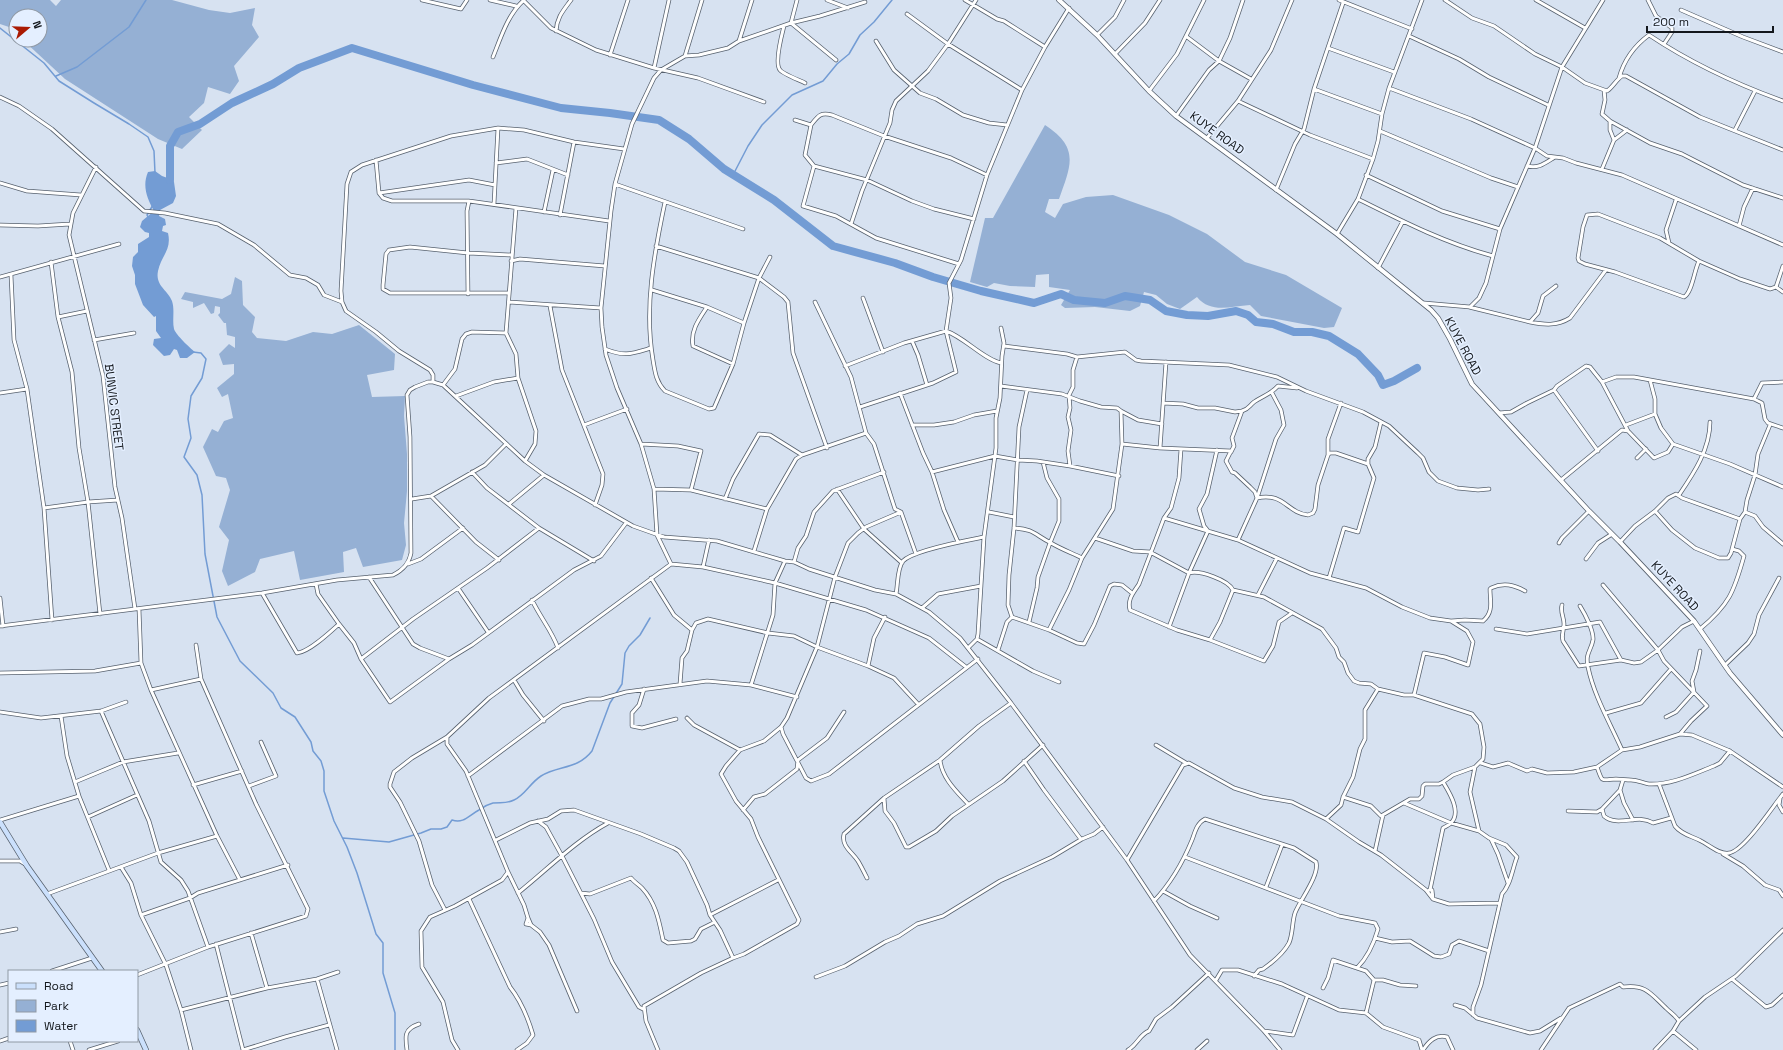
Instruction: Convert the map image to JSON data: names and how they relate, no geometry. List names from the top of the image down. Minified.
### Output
{"streets":{"street":["KUYE ROAD","BUNVIC STREET"]},"legend":["Road","Park","Water"],"scale_bar":"200 m","north":"right"}
